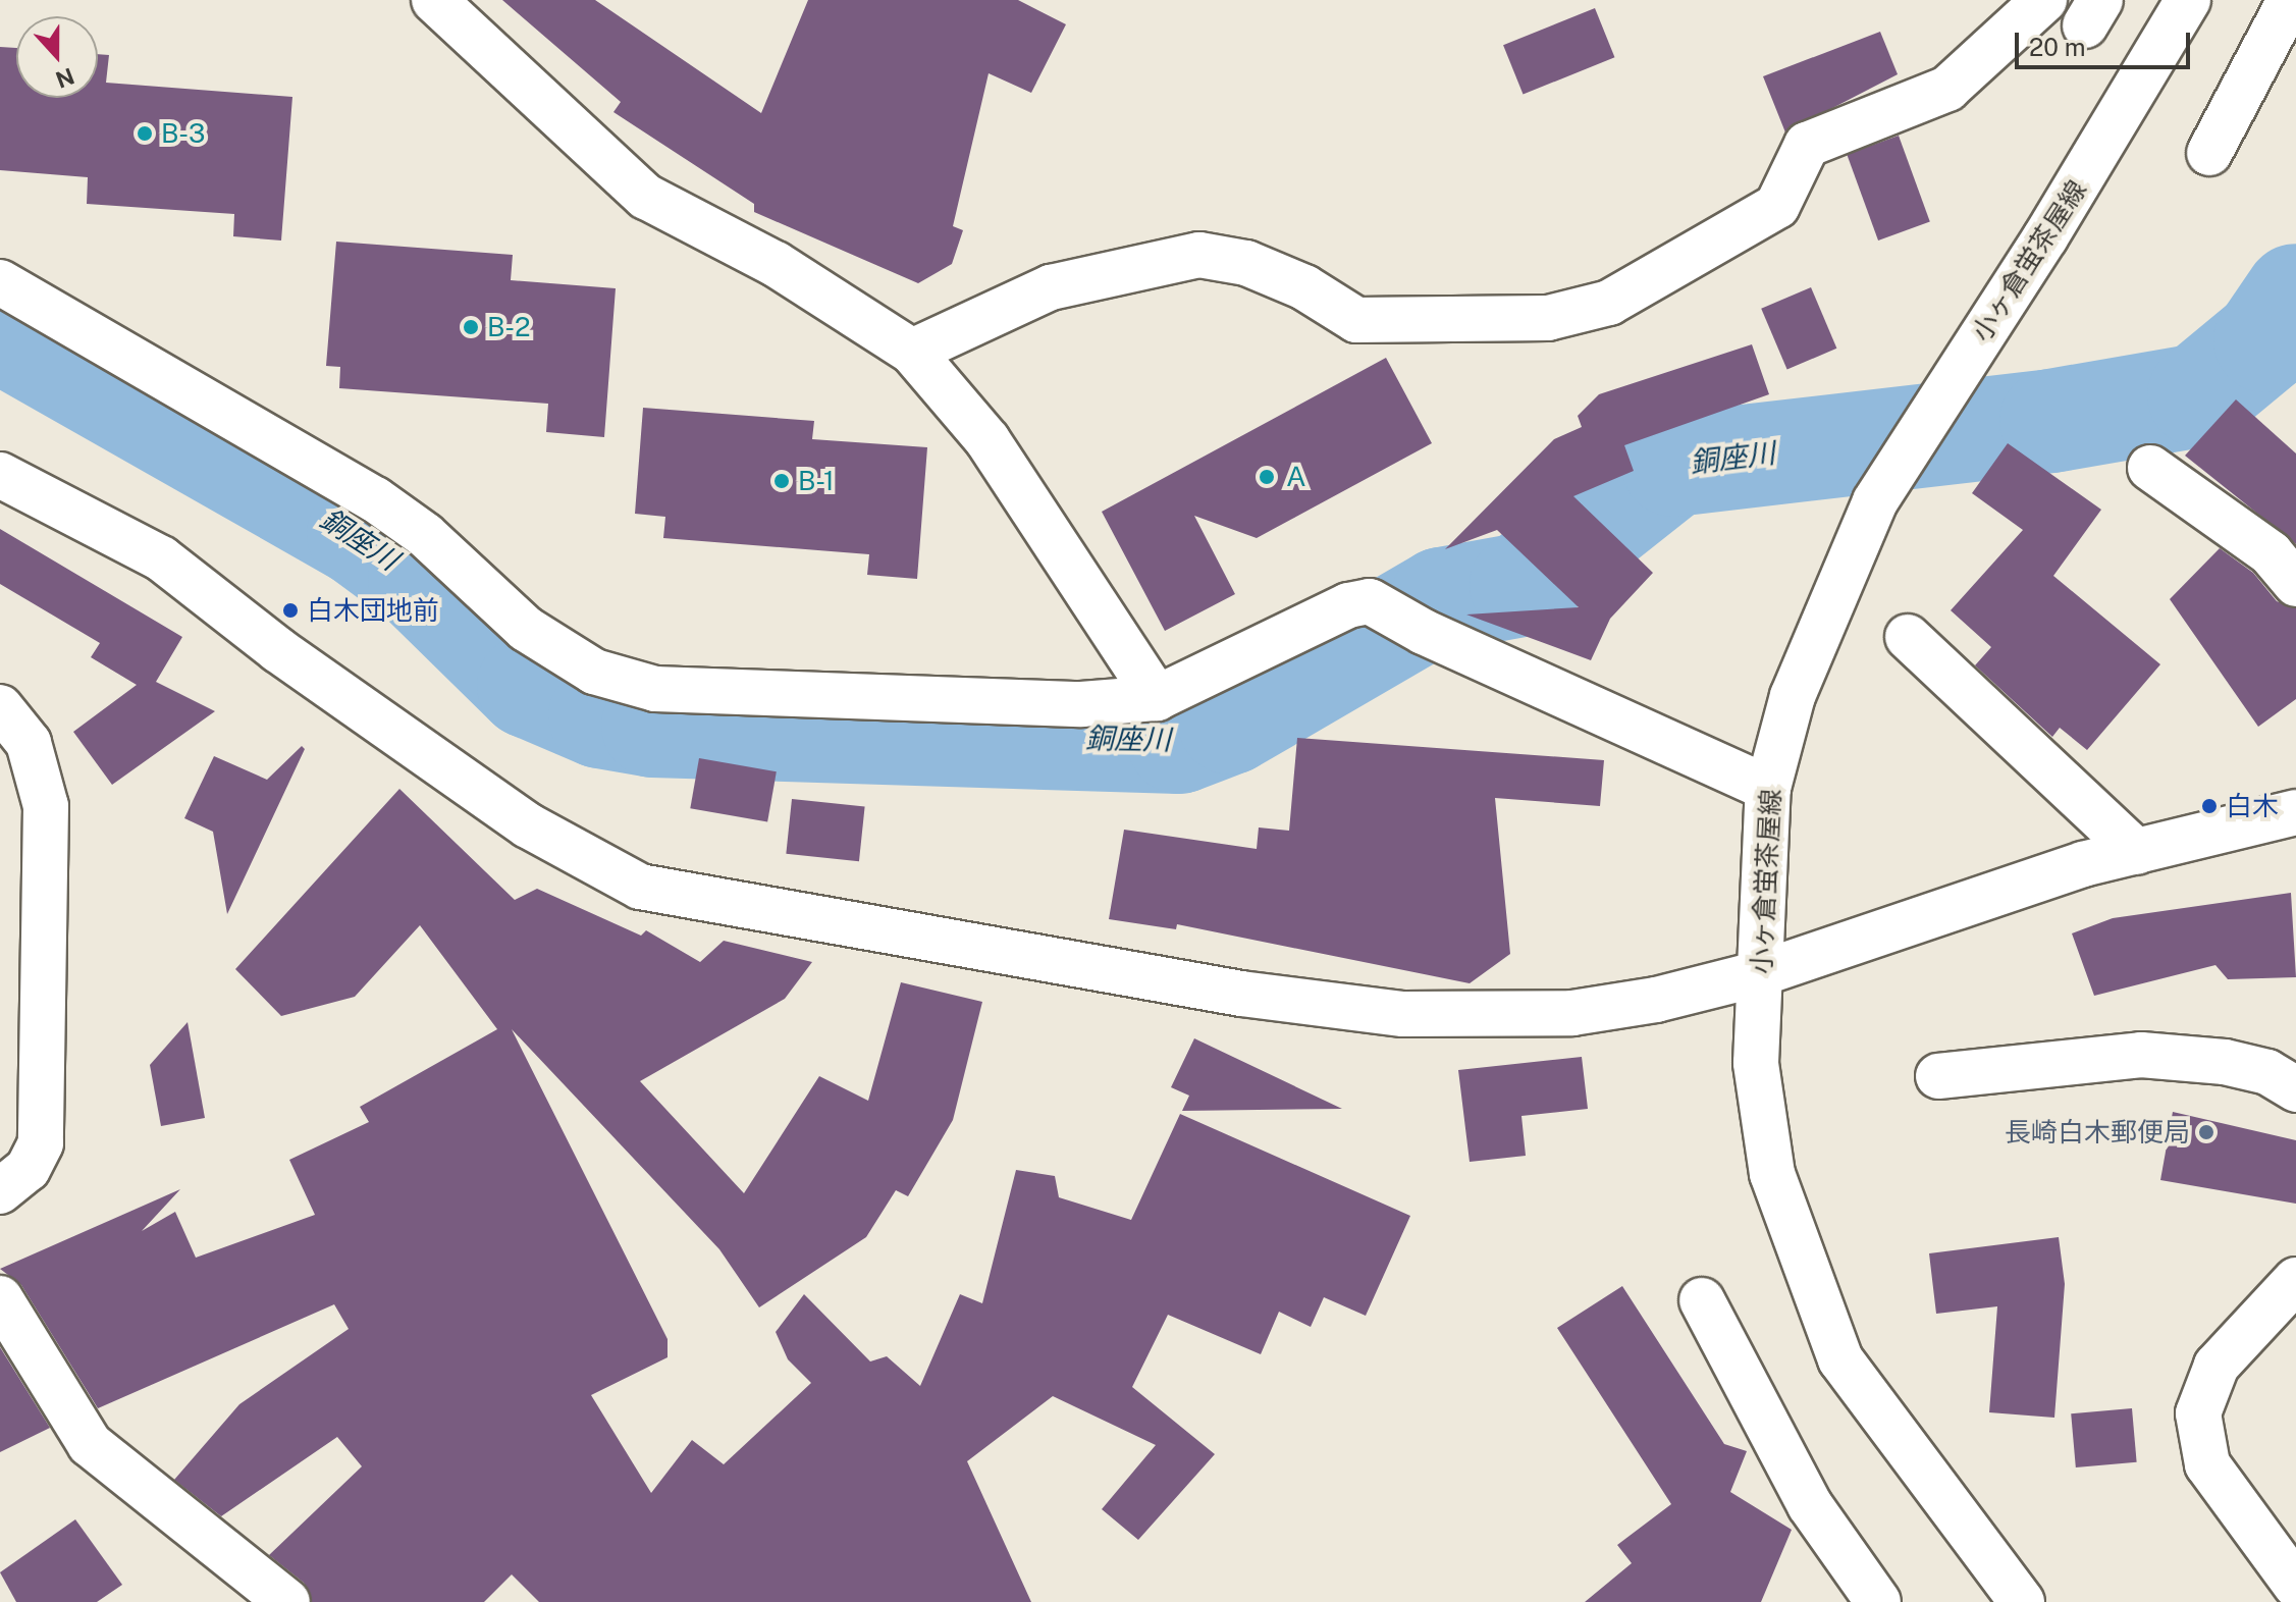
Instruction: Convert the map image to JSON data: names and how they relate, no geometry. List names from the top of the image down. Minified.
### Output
{"streets":{"street":["小ヶ倉蛍茶屋線"]},"water":["銅座川"],"places":["B-3","B-2","Ａ","B-1","白木団地前","白木","長崎白木郵便局"],"scale_bar":"20 m","north":"bottom"}
